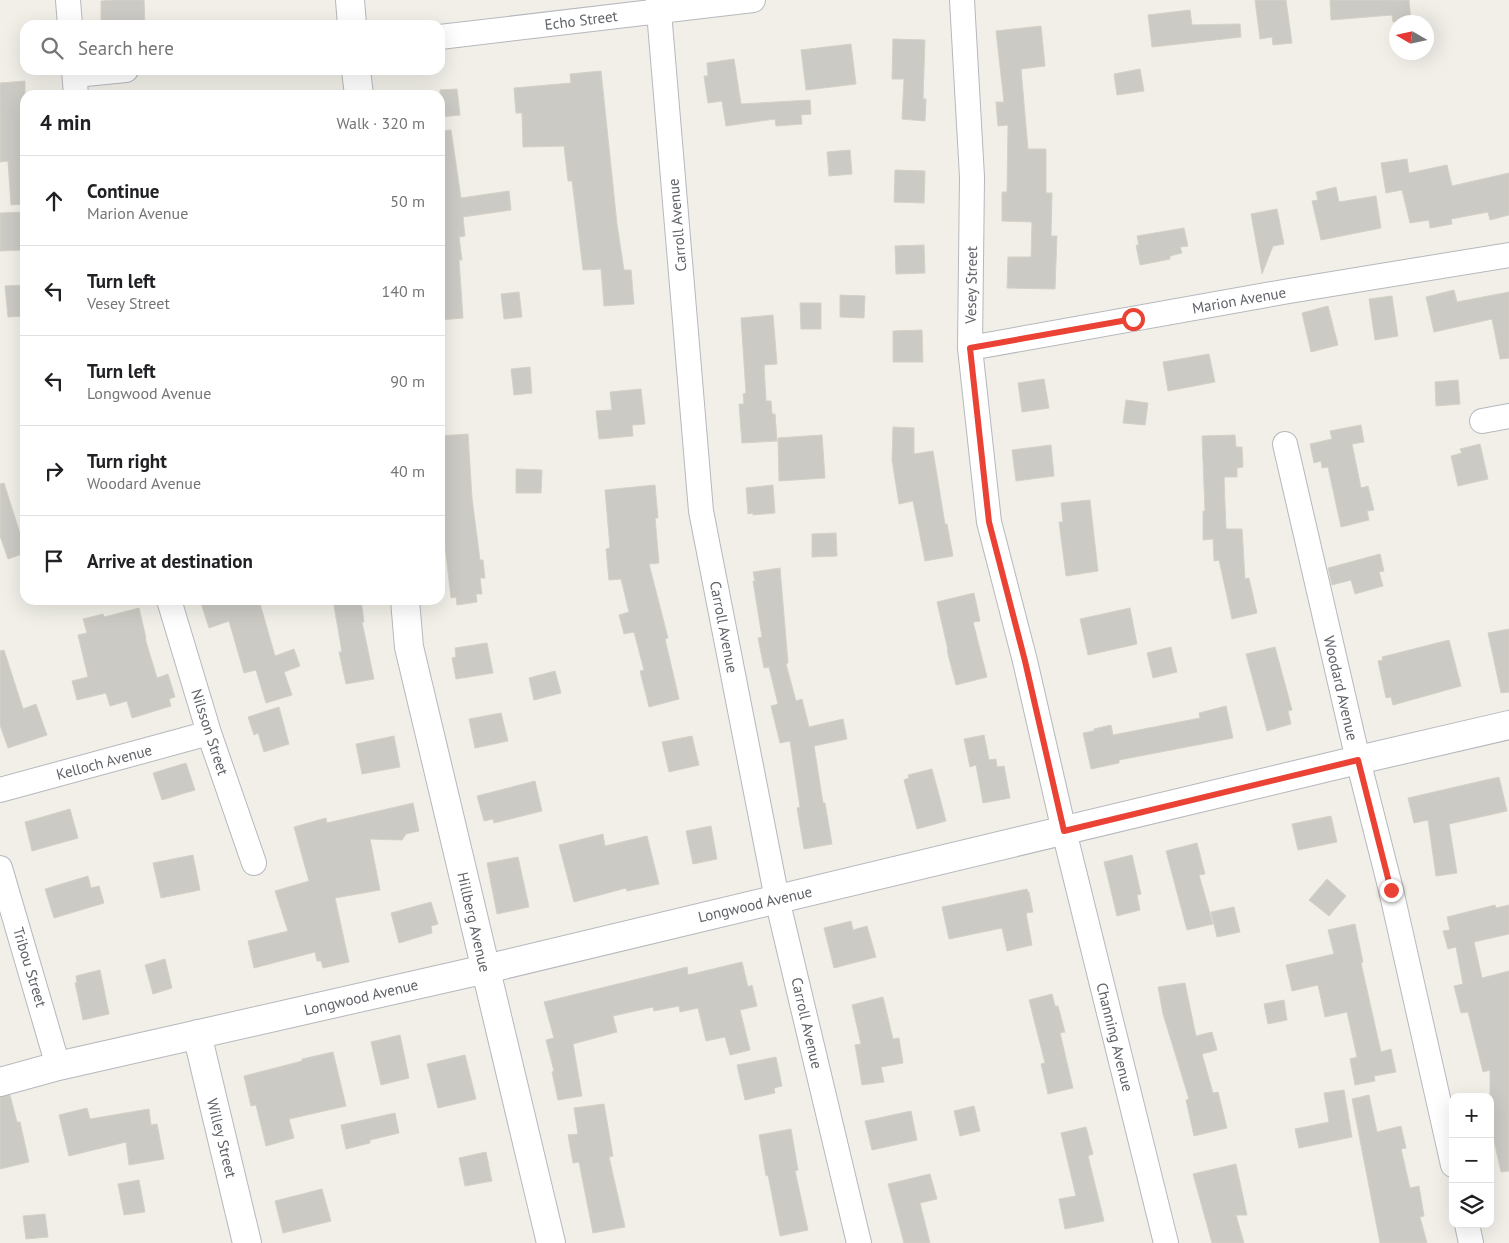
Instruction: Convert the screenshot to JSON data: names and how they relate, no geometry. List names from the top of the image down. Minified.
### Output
{"streets":{"street":["Echo Street","Carroll Avenue","Vesey Street","Marion Avenue","Woodard Avenue","Nilsson Street","Kelloch Avenue","Longwood Avenue","Hillberg Avenue","Tribou Street","Channing Avenue","Willey Street"]},"crossings":[["Echo Street","Carroll Avenue"],["Carroll Avenue","Longwood Avenue"],["Vesey Street","Marion Avenue"],["Vesey Street","Longwood Avenue"],["Vesey Street","Channing Avenue"],["Woodard Avenue","Longwood Avenue"],["Nilsson Street","Kelloch Avenue"],["Longwood Avenue","Hillberg Avenue"],["Longwood Avenue","Tribou Street"],["Longwood Avenue","Channing Avenue"],["Longwood Avenue","Willey Street"]],"north":"left","page":{"search":"Search here","heading":["4 min","Walk · 320 m"],"list":[["Continue","Marion Avenue","50 m"],["Turn left","Vesey Street","140 m"],["Turn left","Longwood Avenue","90 m"],["Turn right","Woodard Avenue","40 m"],"Arrive at destination"],"map_buttons":["+","−"]}}
